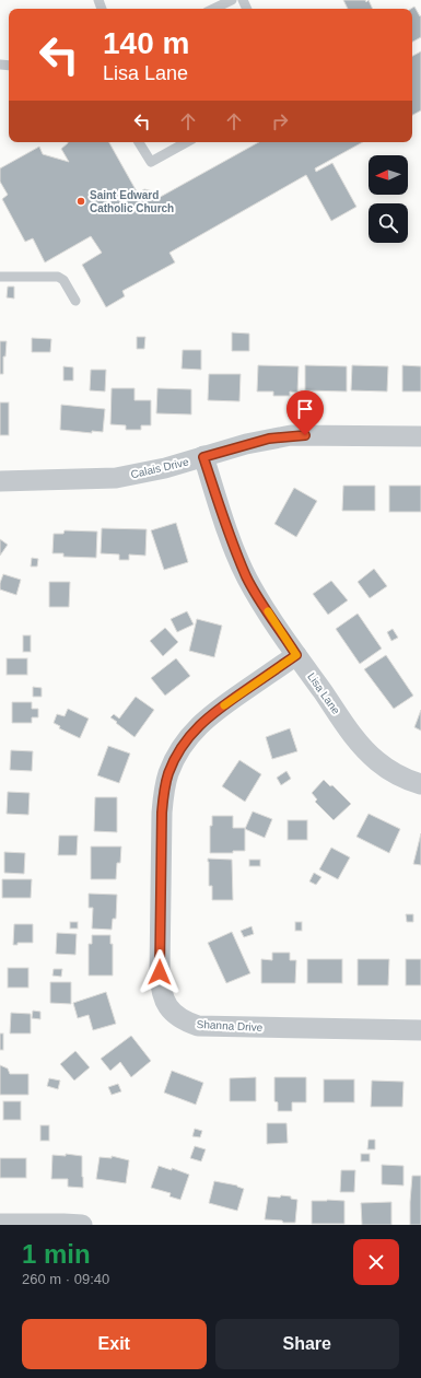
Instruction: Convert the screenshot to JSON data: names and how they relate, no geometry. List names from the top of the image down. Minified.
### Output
{"streets":{"street":["Calais Drive","Lisa Lane","Shanna Drive"]},"crossings":[["Calais Drive","Lisa Lane"],["Lisa Lane","Shanna Drive"]],"places":["Saint Edward Catholic Church"],"north":"left","page":{"turn":["140 m","Lisa Lane"],"heading":["1 min","260 m · 09:40"],"buttons":["Exit","Share"]}}
